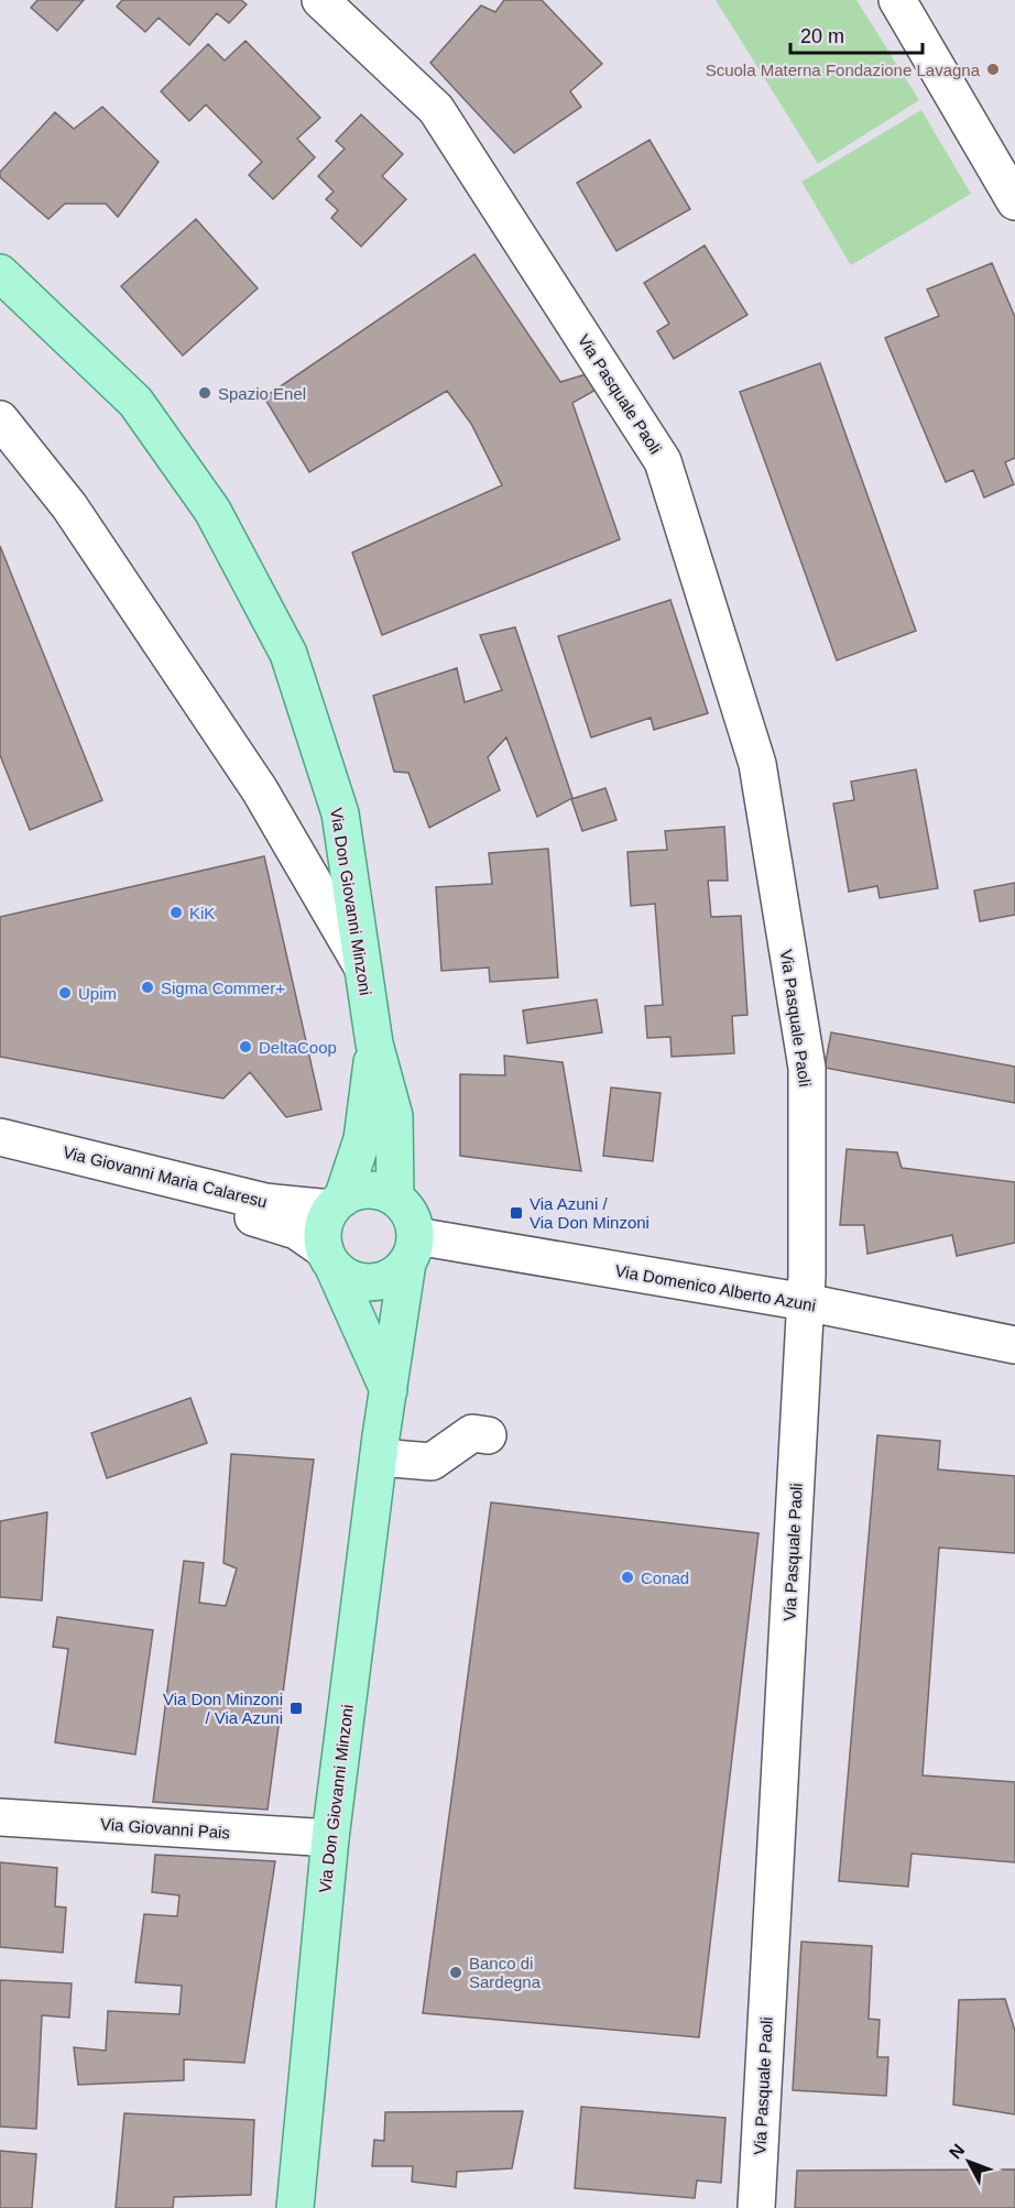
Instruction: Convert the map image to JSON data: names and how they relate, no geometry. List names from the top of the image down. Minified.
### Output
{"streets":{"main road":["Via Don Giovanni Minzoni"],"street":["Via Pasquale Paoli","Via Giovanni Maria Calaresu","Via Domenico Alberto Azuni","Via Giovanni Pais"]},"crossings":[["Via Pasquale Paoli","Via Domenico Alberto Azuni"],["Via Don Giovanni Minzoni","Via Giovanni Maria Calaresu"],["Via Don Giovanni Minzoni","Via Domenico Alberto Azuni"],["Via Don Giovanni Minzoni","Via Giovanni Pais"],["Via Giovanni Maria Calaresu","Via Domenico Alberto Azuni"]],"places":{"other":["Scuola Materna Fondazione Lavagna","Spazio Enel","KiK","Sigma Commer+","Upim","DeltaCoop","Conad","Banco di Sardegna"],"transit":["Via Azuni / Via Don Minzoni","Via Don Minzoni / Via Azuni"]},"scale_bar":"20 m","north":"top left"}
